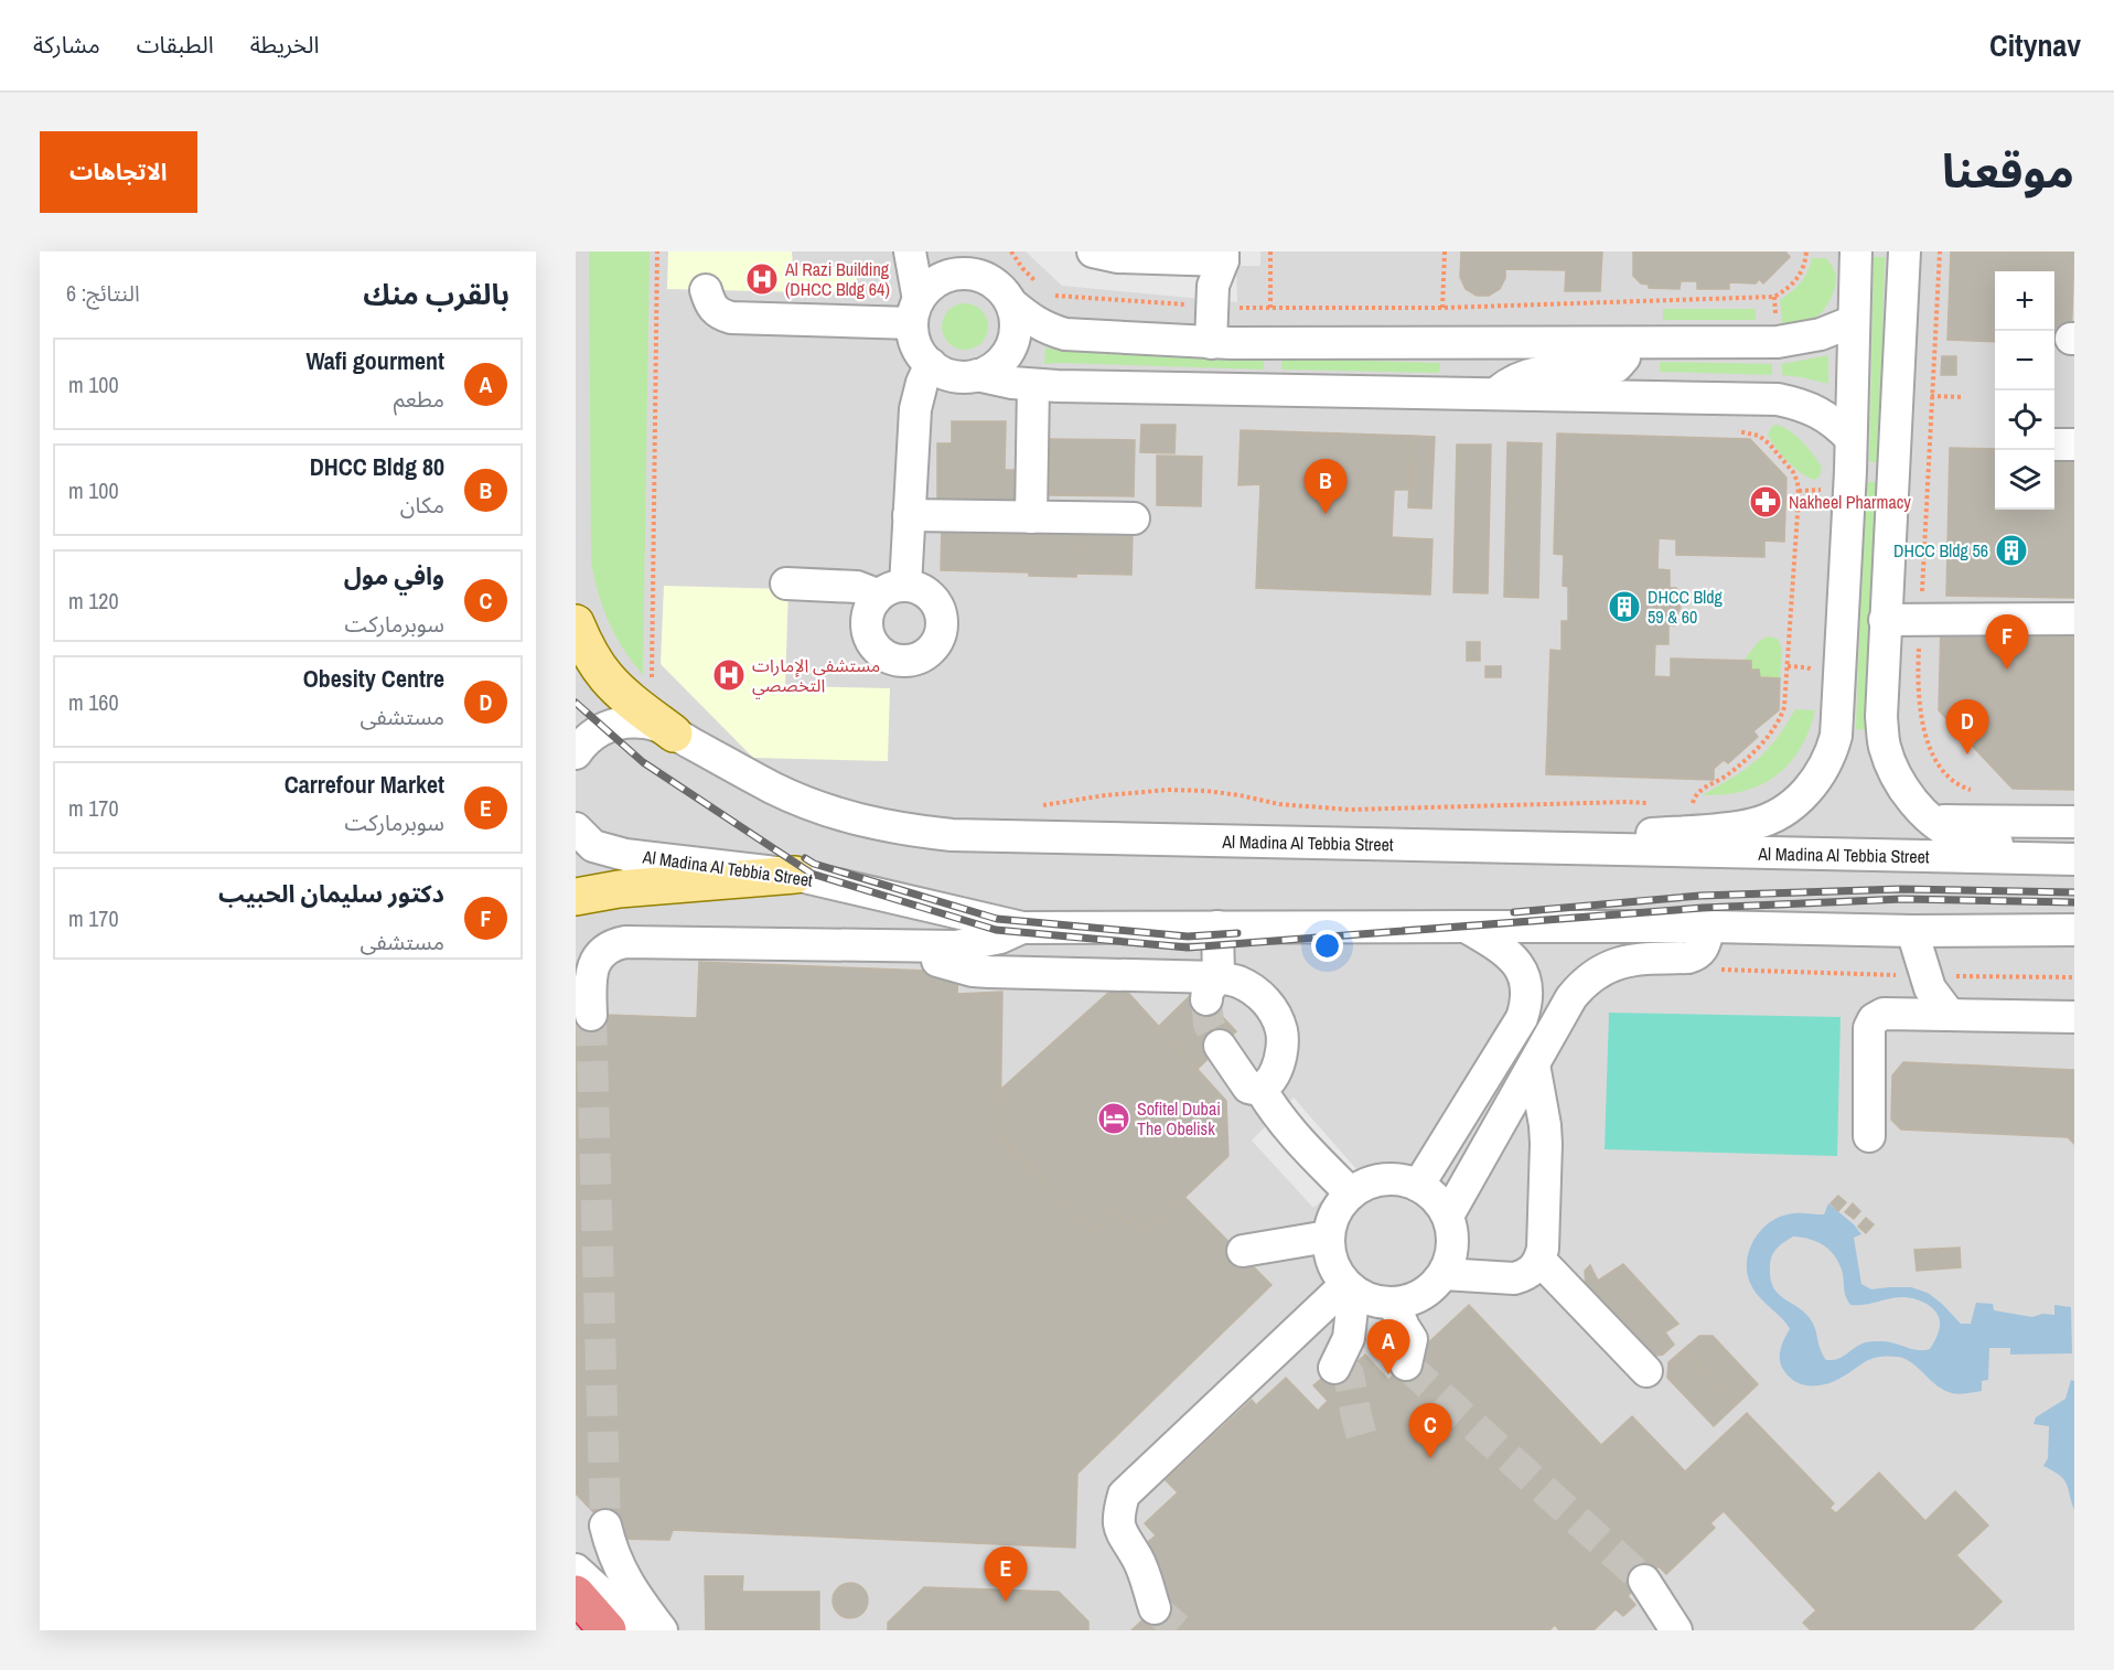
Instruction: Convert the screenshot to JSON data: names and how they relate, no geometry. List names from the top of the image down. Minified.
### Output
{"streets":{"street":["Al Madina Al Tebbia Street"]},"places":{"hospital":["Al Razi Building (DHCC Bldg 64)","مستشفى الإمارات التخصصي"],"pharmacy":["Nakheel Pharmacy"],"building":["DHCC Bldg 56","DHCC Bldg 59 & 60"],"hotel":["Sofitel Dubai The Obelisk"]},"page":{"header":"Citynav","nav":["الخريطة","الطبقات","مشاركة"],"title":"موقعنا","buttons":"الاتجاهات","heading":["بالقرب منك","النتائج: 6"],"map_buttons":["+","−"],"list":[{"mark":"A","name":"Wafi gourment","note":"مطعم","value":"100 m"},{"mark":"B","name":"DHCC Bldg 80","note":"مكان","value":"100 m"},{"mark":"C","name":"وافي مول","note":"سوبرماركت","value":"120 m"},{"mark":"D","name":"Obesity Centre","note":"مستشفى","value":"160 m"},{"mark":"E","name":"Carrefour Market","note":"سوبرماركت","value":"170 m"},{"mark":"F","name":"دكتور سليمان الحبيب","note":"مستشفى","value":"170 m"}],"pins":["B","F","D","A","C","E"]}}
